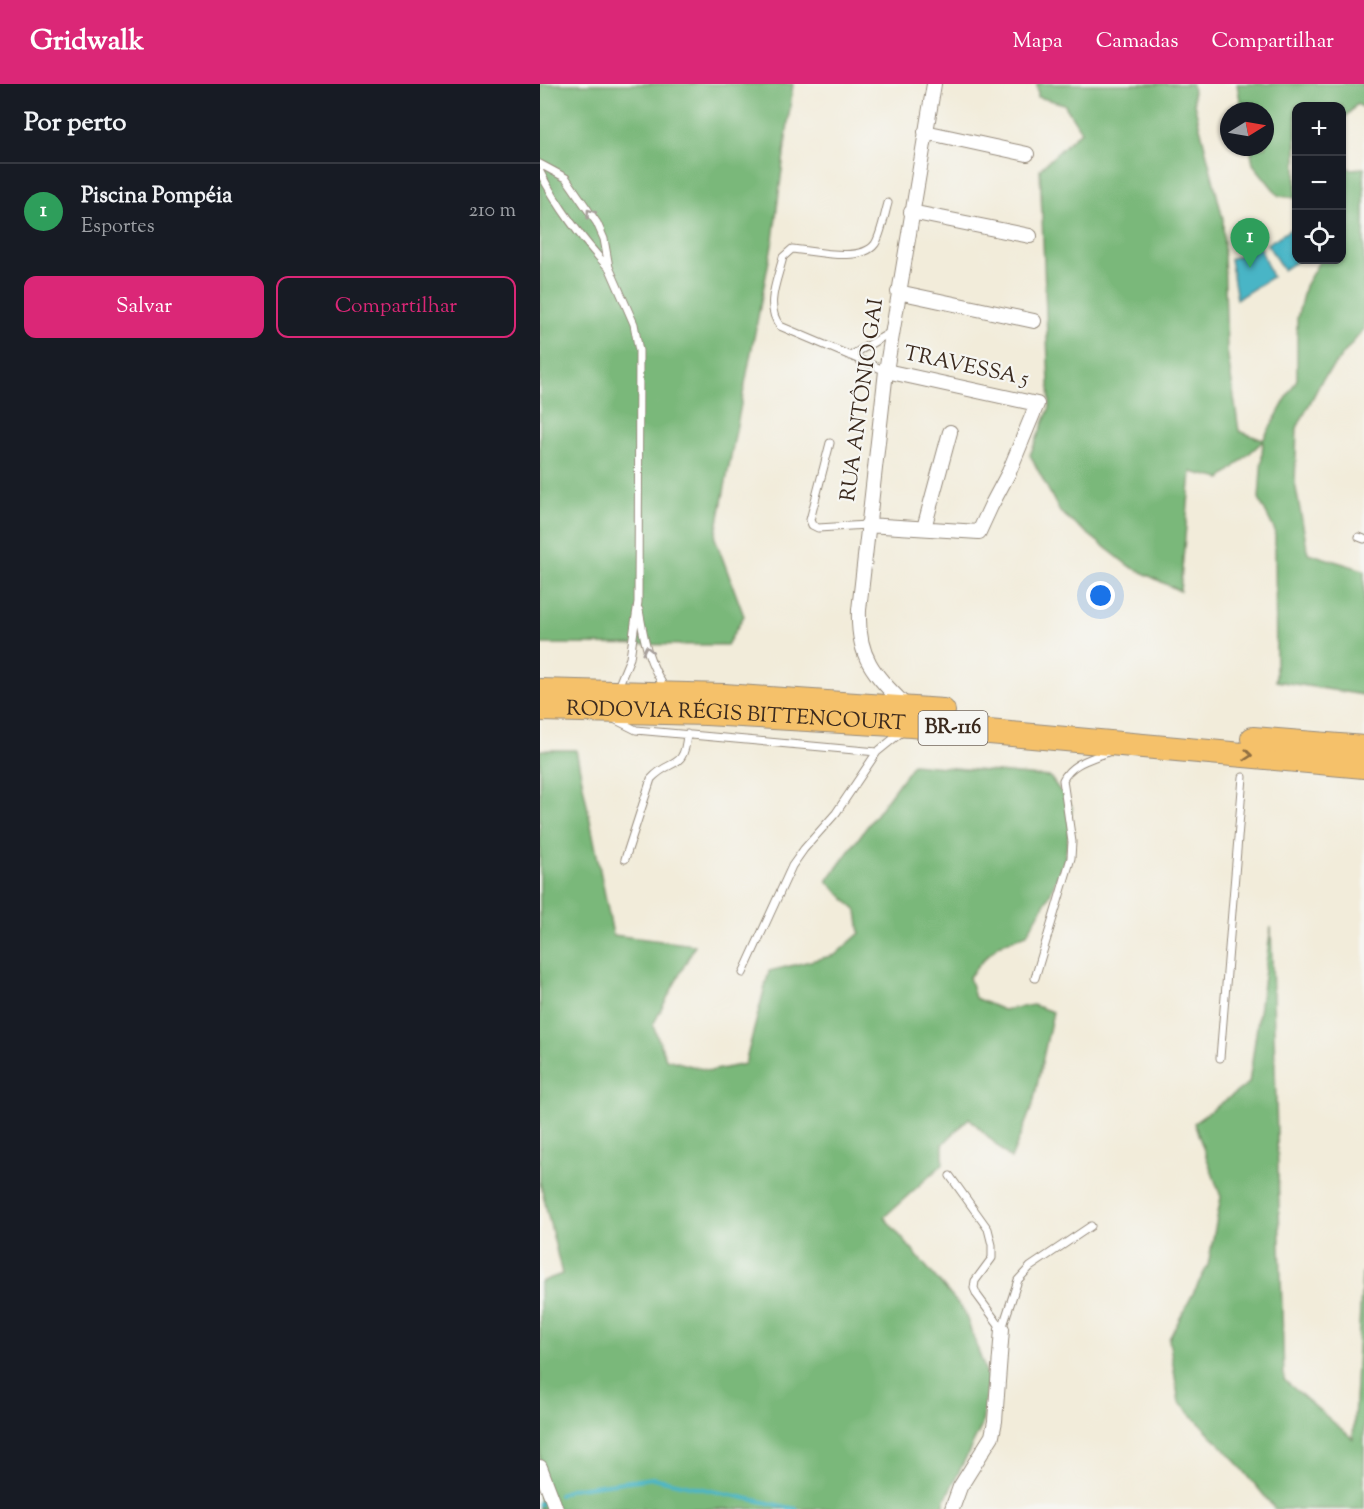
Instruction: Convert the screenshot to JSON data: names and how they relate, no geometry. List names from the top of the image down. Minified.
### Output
{"streets":{"highway":["RODOVIA RÉGIS BITTENCOURT","BR-116"],"street":["TRAVESSA 5","RUA ANTÔNIO GAI"]},"crossings":[["TRAVESSA 5","RUA ANTÔNIO GAI"],["RUA ANTÔNIO GAI","RODOVIA RÉGIS BITTENCOURT"]],"north":"right","page":{"header":"Gridwalk","nav":["Mapa","Camadas","Compartilhar"],"heading":"Por perto","map_buttons":["+","−"],"list":[{"mark":"1","name":"Piscina Pompéia","note":"Esportes","value":"210 m"}],"pins":"1","buttons":["Salvar","Compartilhar"]}}
